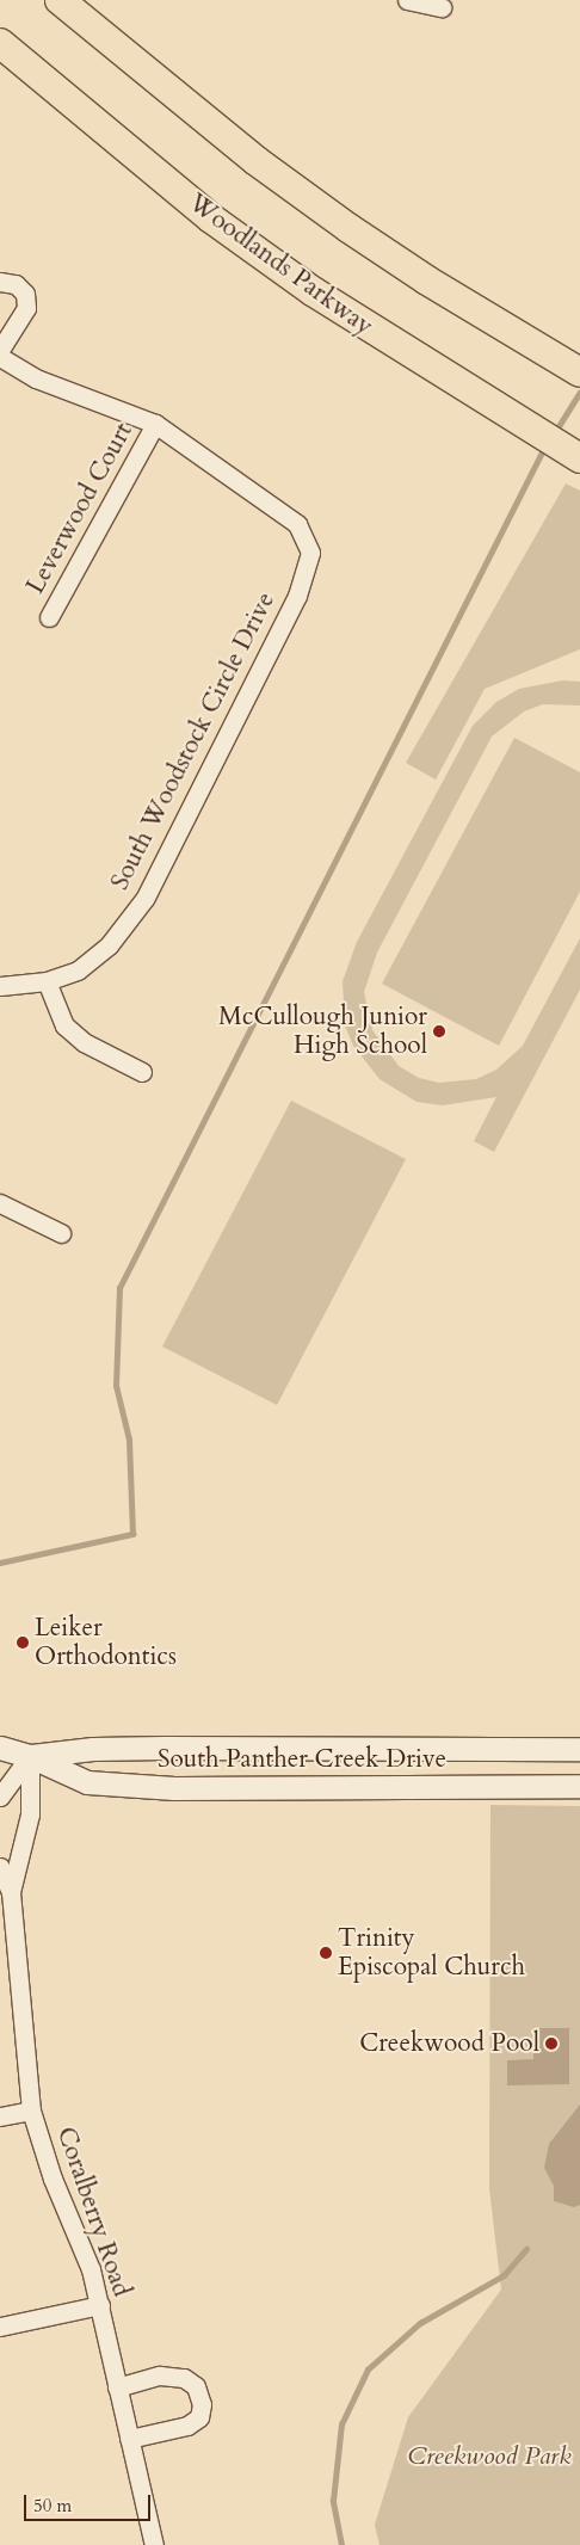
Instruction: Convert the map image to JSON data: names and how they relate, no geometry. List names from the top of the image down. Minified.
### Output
{"streets":{"main road":["Woodlands Parkway"],"street":["Leverwood Court","South Woodstock Circle Drive","South Panther Creek Drive","Coralberry Road"]},"crossings":[["Leverwood Court","South Woodstock Circle Drive"],["South Panther Creek Drive","Coralberry Road"]],"parks":["Creekwood Park"],"places":["McCullough Junior High School","Leiker Orthodontics","Trinity Episcopal Church","Creekwood Pool"],"scale_bar":"50 m"}
